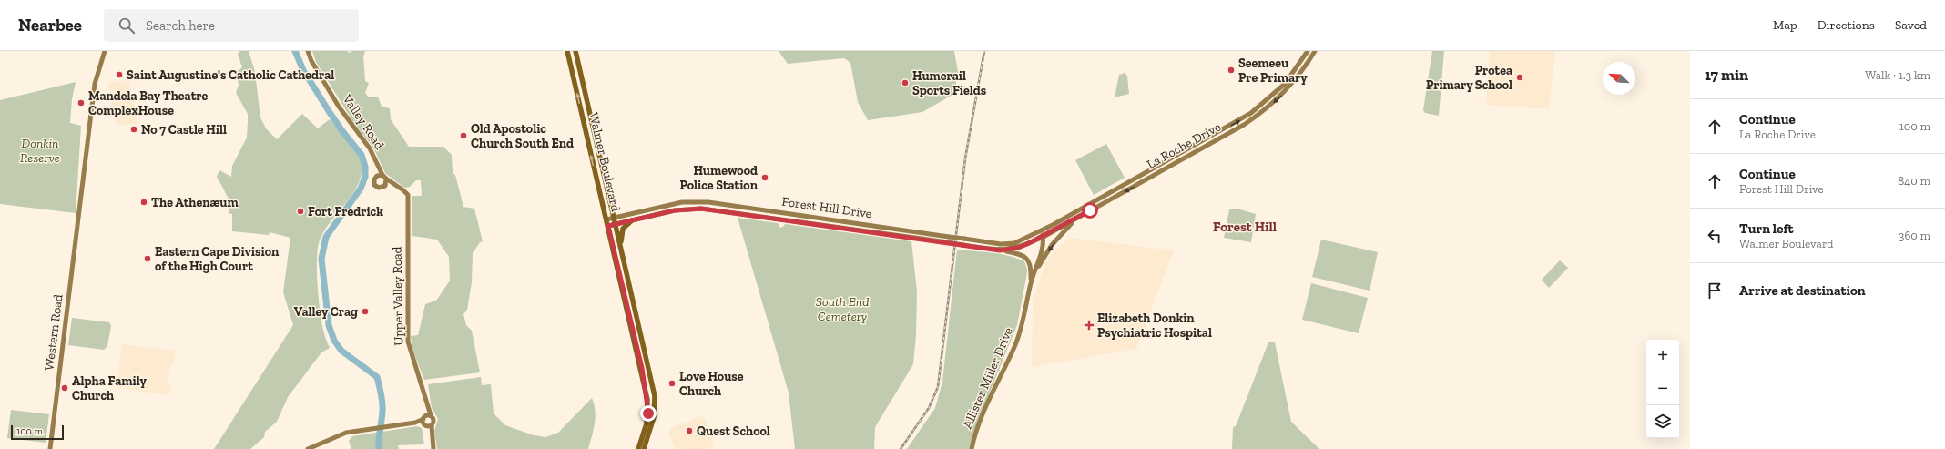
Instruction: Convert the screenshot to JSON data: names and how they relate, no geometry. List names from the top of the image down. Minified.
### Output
{"streets":{"main road":["Walmer Boulevard"],"street":["Valley Road","La Roche Drive","Forest Hill Drive","Upper Valley Road","Western Road","Allister Miller Drive"]},"crossings":[["Valley Road","Upper Valley Road"],["La Roche Drive","Forest Hill Drive"],["La Roche Drive","Allister Miller Drive"],["Walmer Boulevard","Forest Hill Drive"],["Forest Hill Drive","Allister Miller Drive"]],"districts":["Forest Hill"],"parks":["Donkin Reserve","South End Cemetery"],"places":{"other":["Seemeeu Pre Primary","Saint Augustine's Catholic Cathedral","Protea Primary School","Humerail Sports Fields","Mandela Bay Theatre ComplexHouse","No 7 Castle Hill","Old Apostolic Church South End","Humewood Police Station","The Athenæum","Fort Fredrick","Eastern Cape Division of the High Court","Valley Crag","Love House Church","Alpha Family Church","Quest School"],"health":["Elizabeth Donkin Psychiatric Hospital"]},"scale_bar":"100 m","north":"top left","page":{"header":"Nearbee","search":"Search here","nav":["Map","Directions","Saved"],"heading":["17 min","Walk · 1.3 km"],"list":[["Continue","La Roche Drive","100 m"],["Continue","Forest Hill Drive","840 m"],["Turn left","Walmer Boulevard","360 m"],"Arrive at destination"],"map_buttons":["+","−"],"scale":"100 m"}}
